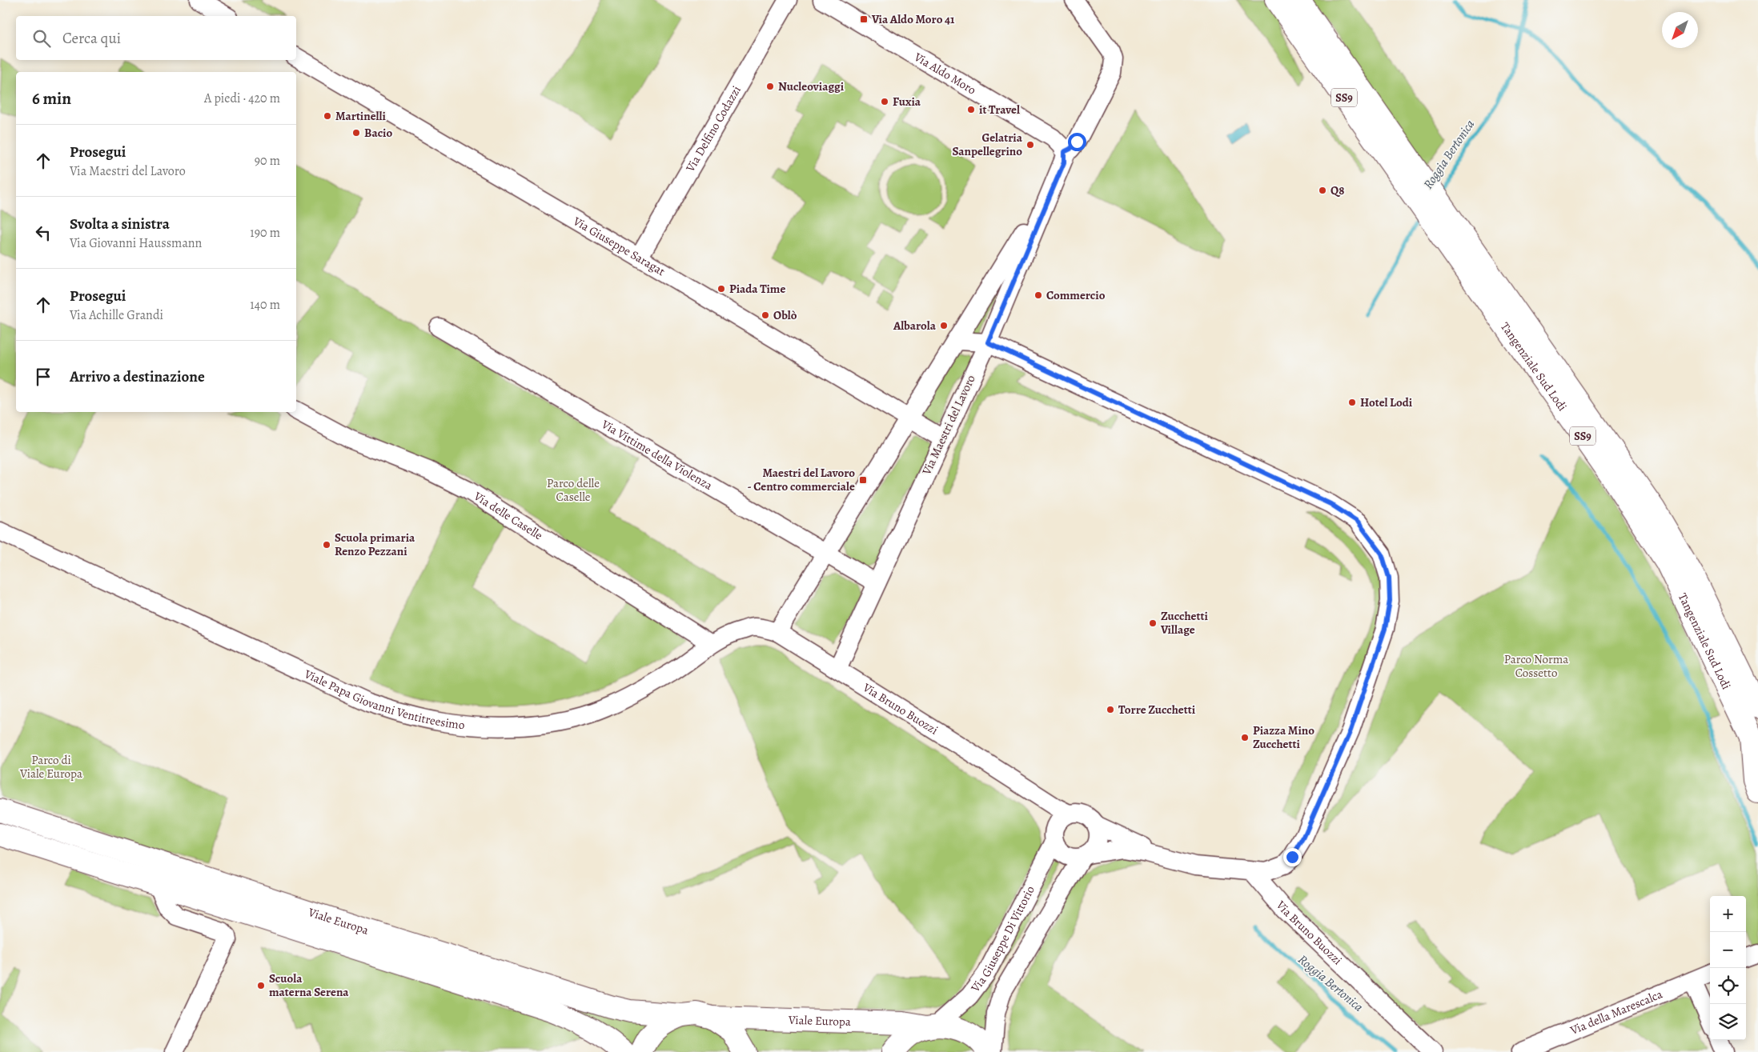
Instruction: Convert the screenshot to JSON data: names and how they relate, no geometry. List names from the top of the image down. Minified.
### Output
{"streets":{"main road":["SS9","Tangenziale Sud Lodi","Viale Europa"],"street":["Via Aldo Moro","Via Delfino Codazzi","Via Giuseppe Saragat","Via Maestri del Lavoro","Via Vittime della Violenza","Via delle Caselle","Viale Papa Giovanni Ventitreesimo","Via Bruno Buozzi","Via Giuseppe Di Vittorio","Via della Marescalca"]},"crossings":[["Via Aldo Moro","Via Maestri del Lavoro"],["Via Delfino Codazzi","Via Giuseppe Saragat"],["Via Giuseppe Saragat","Via Maestri del Lavoro"],["Via Maestri del Lavoro","Via Vittime della Violenza"],["Via Maestri del Lavoro","Viale Papa Giovanni Ventitreesimo"],["Via Maestri del Lavoro","Via Bruno Buozzi"],["Via delle Caselle","Viale Papa Giovanni Ventitreesimo"],["Viale Papa Giovanni Ventitreesimo","Via Bruno Buozzi"],["Via Bruno Buozzi","Via Giuseppe Di Vittorio"],["Viale Europa","Via Giuseppe Di Vittorio"]],"water":["Roggia Bertonica"],"parks":["Parco delle Caselle","Parco Norma Cossetto","Parco di Viale Europa"],"places":{"transit":["Via Aldo Moro 41","Maestri del Lavoro - Centro commerciale"],"other":["Nucleoviaggi","Fuxia","it Travel","Martinelli","Bacio","Gelatria Sanpellegrino","Q8","Piada Time","Commercio","Oblò","Albarola","Hotel Lodi","Scuola primaria Renzo Pezzani","Zucchetti Village","Torre Zucchetti","Piazza Mino Zucchetti","Scuola materna Serena"]},"north":"bottom left","page":{"search":"Cerca qui","heading":["6 min","A piedi · 420 m"],"list":[["Prosegui","Via Maestri del Lavoro","90 m"],["Svolta a sinistra","Via Giovanni Haussmann","190 m"],["Prosegui","Via Achille Grandi","140 m"],"Arrivo a destinazione"],"map_buttons":["+","−"]}}
